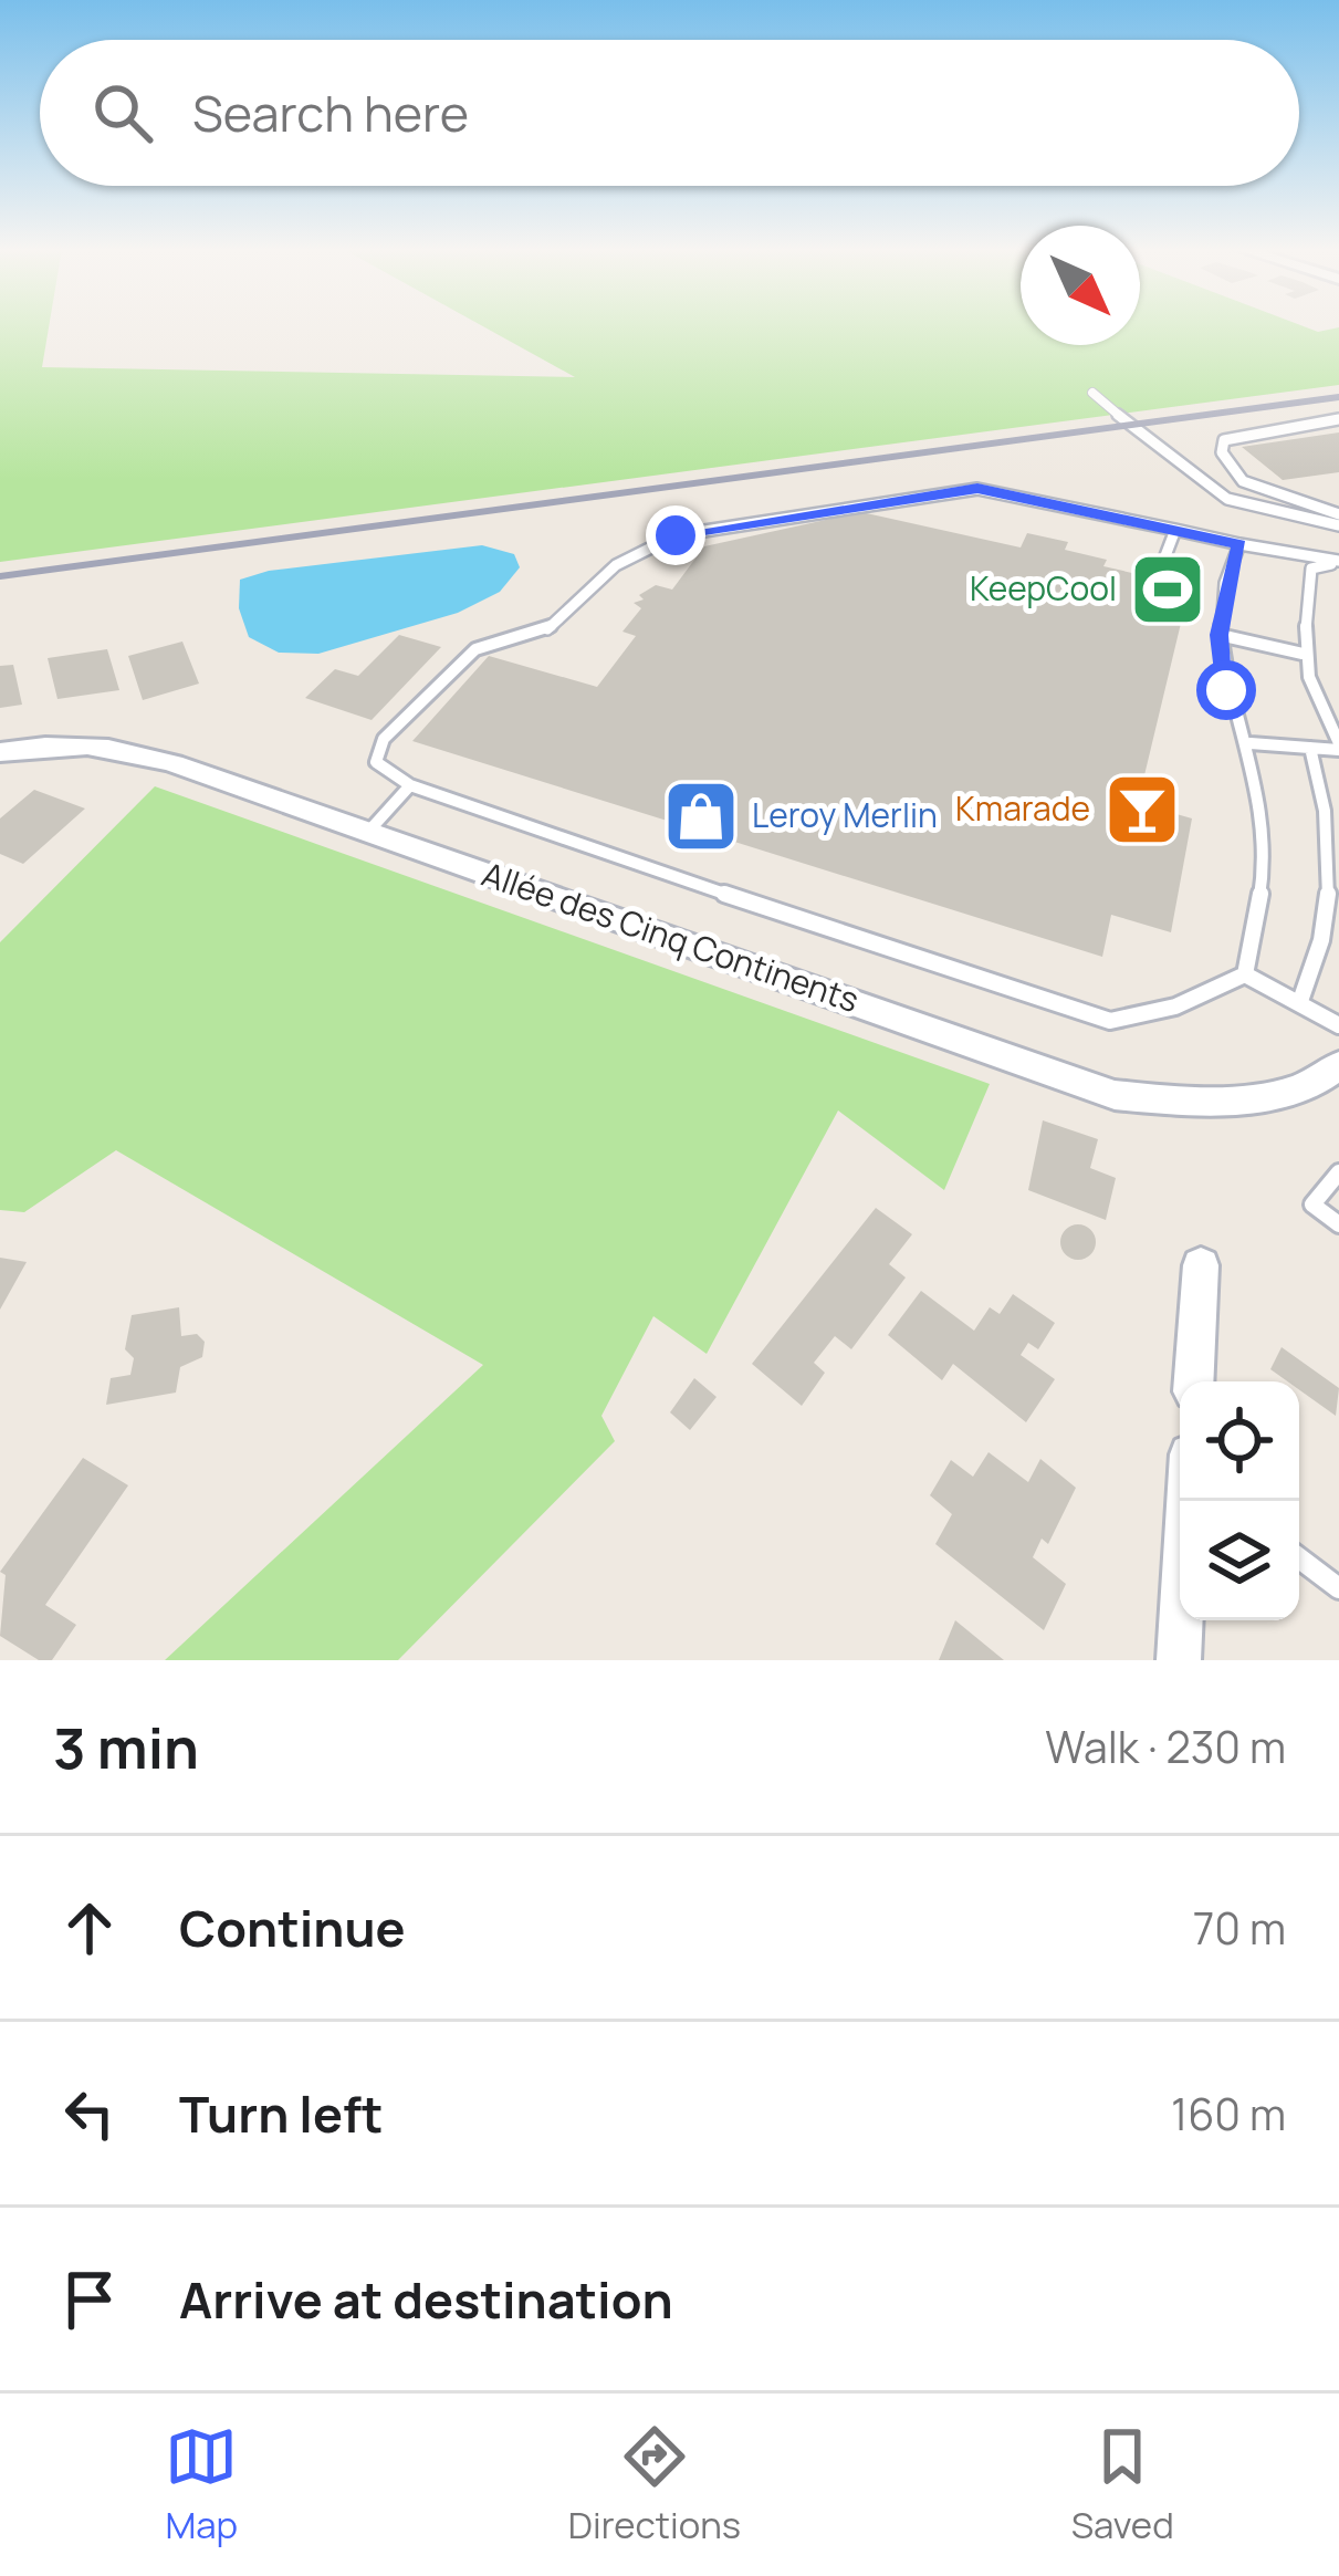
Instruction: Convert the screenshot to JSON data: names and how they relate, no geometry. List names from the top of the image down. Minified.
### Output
{"streets":{"street":["Allée des Cinq Continents"]},"places":{"sports":["KeepCool"],"bar":["Kmarade"],"shop":["Leroy Merlin"]},"north":"bottom right","page":{"search":"Search here","heading":["3 min","Walk · 230 m"],"list":[["Continue","70 m"],["Turn left","160 m"],"Arrive at destination"],"nav":["Map","Directions","Saved"]}}
